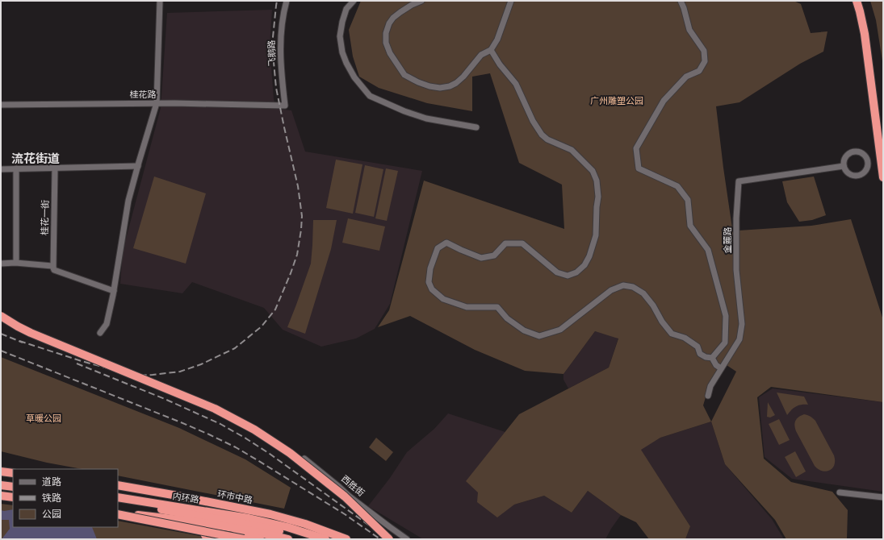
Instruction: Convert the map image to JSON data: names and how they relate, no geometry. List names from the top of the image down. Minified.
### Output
{"streets":{"highway":["环市中路","内环路"],"street":["飞鹅路","桂花路","桂花一街","金麓路","西胜街"]},"crossings":[["飞鹅路","桂花路"]],"districts":["流花街道"],"parks":["广州雕塑公园","草暖公园"],"legend":["道路","铁路","公园"]}
